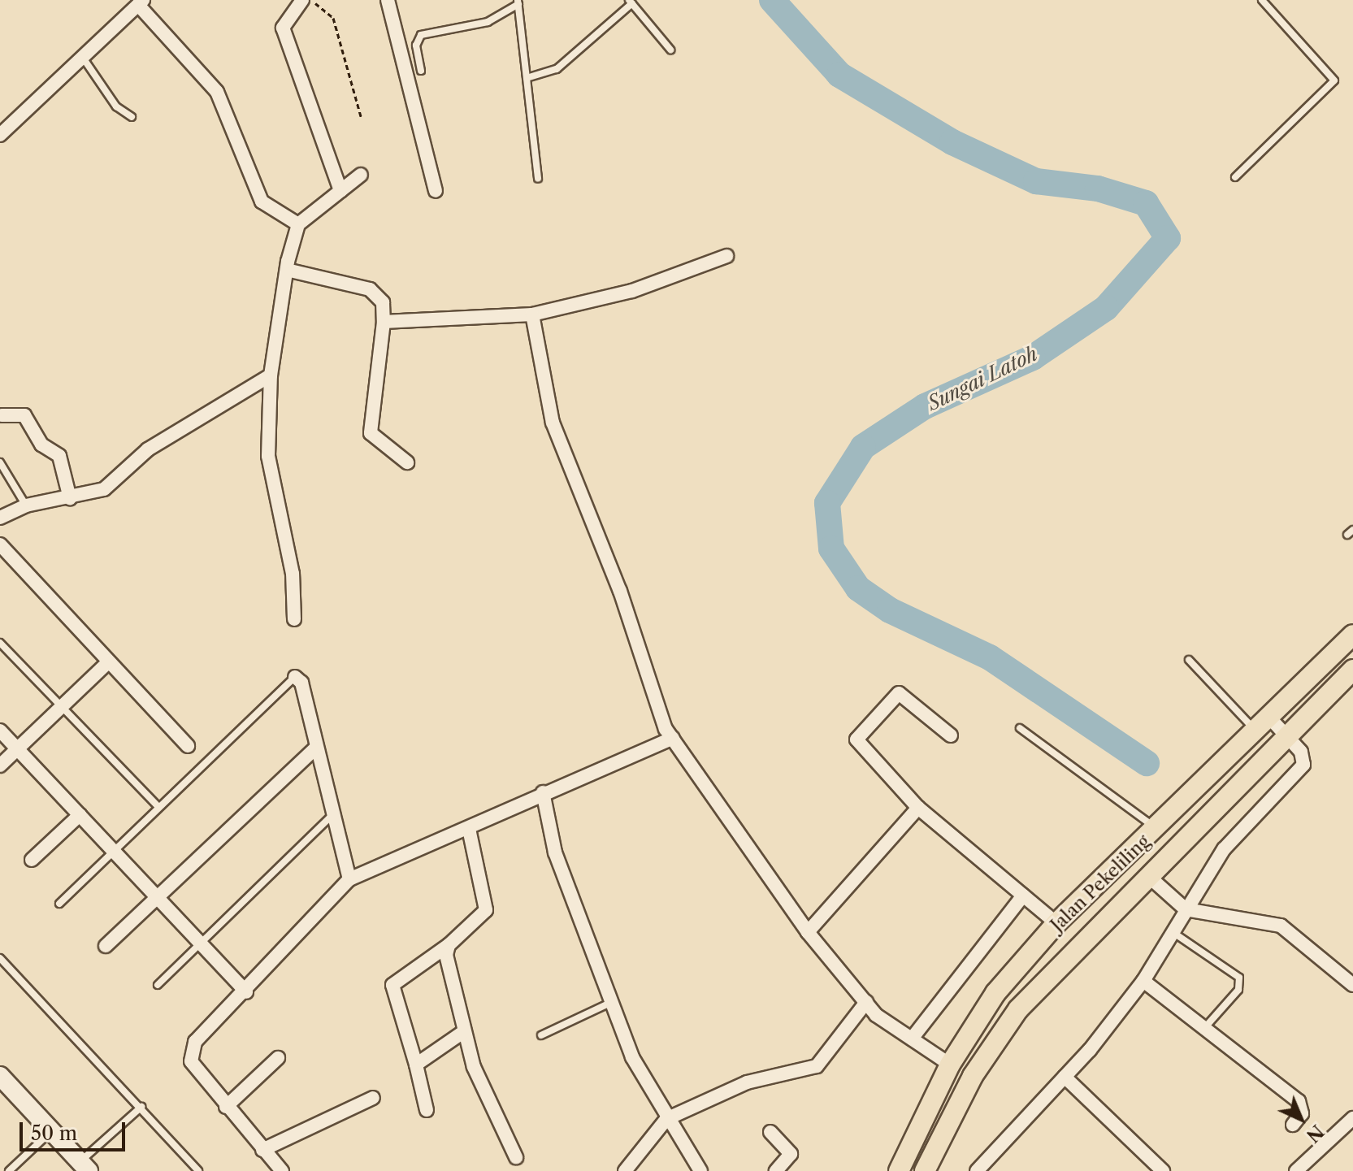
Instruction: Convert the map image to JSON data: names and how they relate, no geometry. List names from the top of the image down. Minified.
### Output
{"streets":{"main road":["Jalan Pekeliling"]},"water":["Sungai Latoh"],"scale_bar":"50 m","north":"bottom right"}
